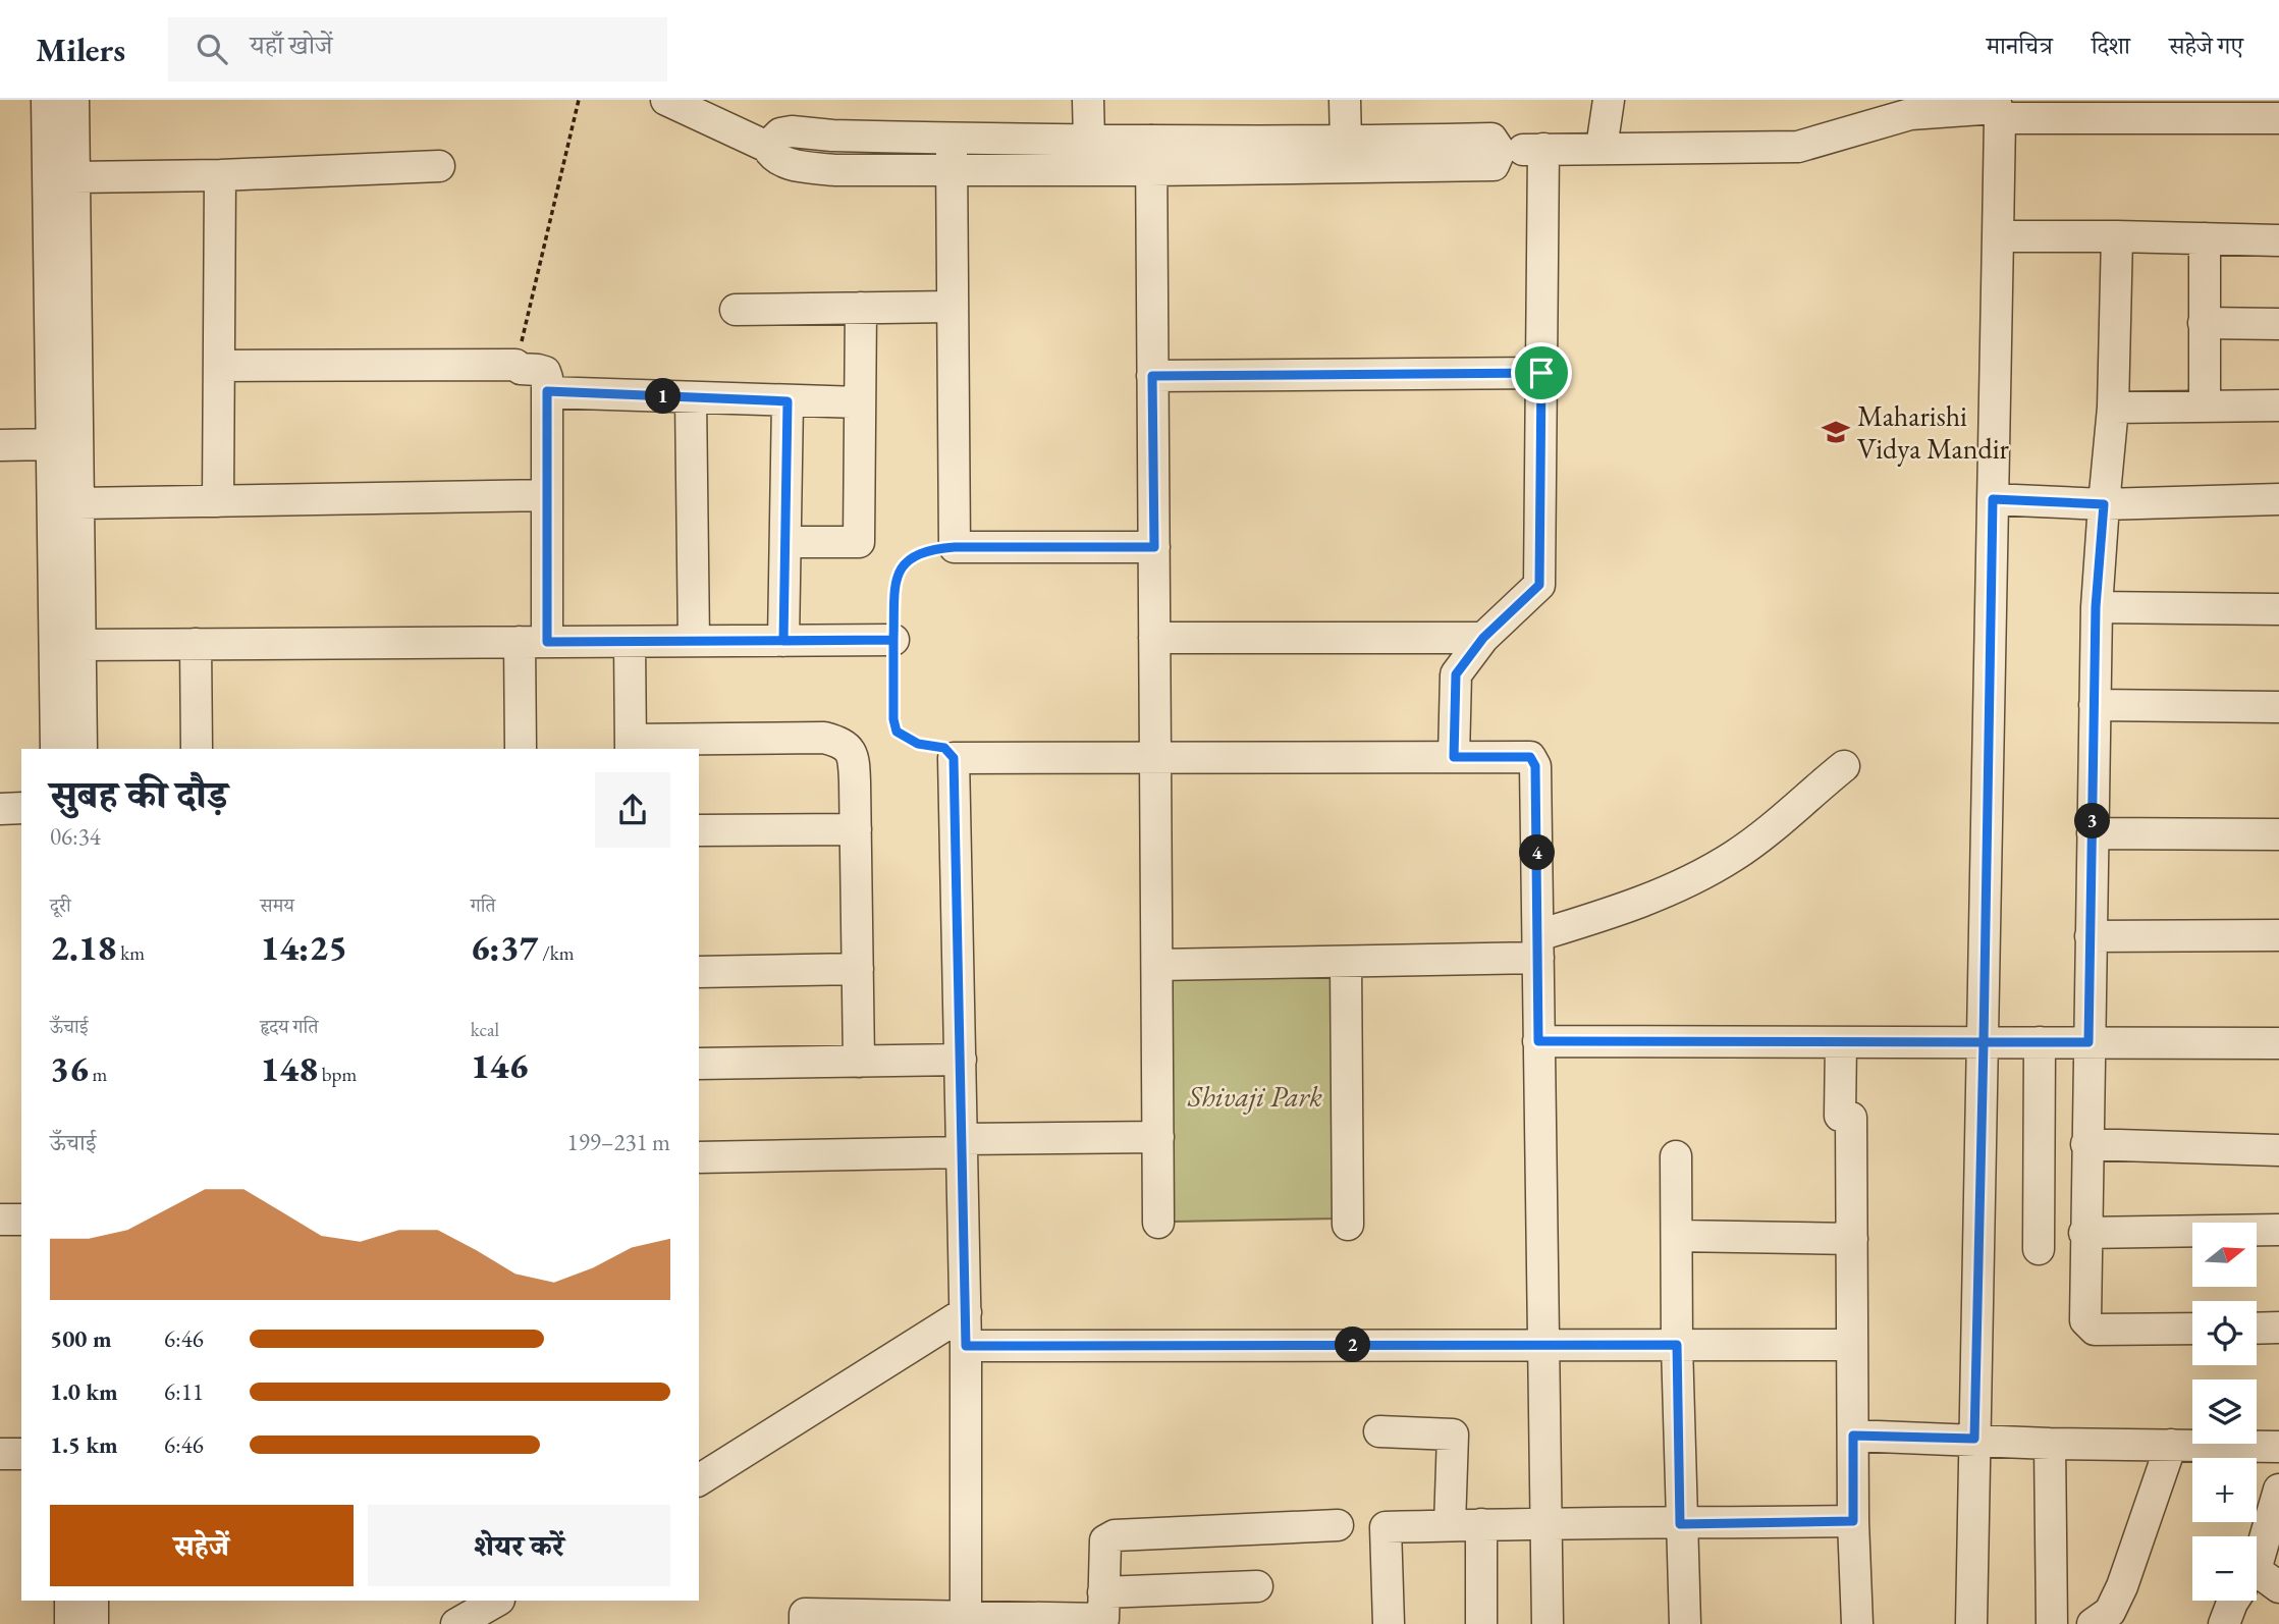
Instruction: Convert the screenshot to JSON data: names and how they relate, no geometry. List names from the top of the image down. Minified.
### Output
{"parks":["Shivaji Park"],"places":{"school or university":["Maharishi Vidya Mandir"]},"north":"right","page":{"header":"Milers","search":"यहाँ खोजें","nav":["मानचित्र","दिशा","सहेजे गए"],"pins":["1","3","4","2"],"heading":["सुबह की दौड़","06:34"],"stats":[["दूरी","2.18 km"],["समय","14:25"],["गति","6:37 /km"],["ऊँचाई","36 m"],["हृदय गति","148 bpm"],["kcal","146"]],"chart":["ऊँचाई","199–231 m"],"map_buttons":["+","−"],"list":[{"name":"500 m","note":"6:46"},{"name":"1.0 km","note":"6:11"},{"name":"1.5 km","note":"6:46"}],"buttons":["सहेजें","शेयर करें"]}}
